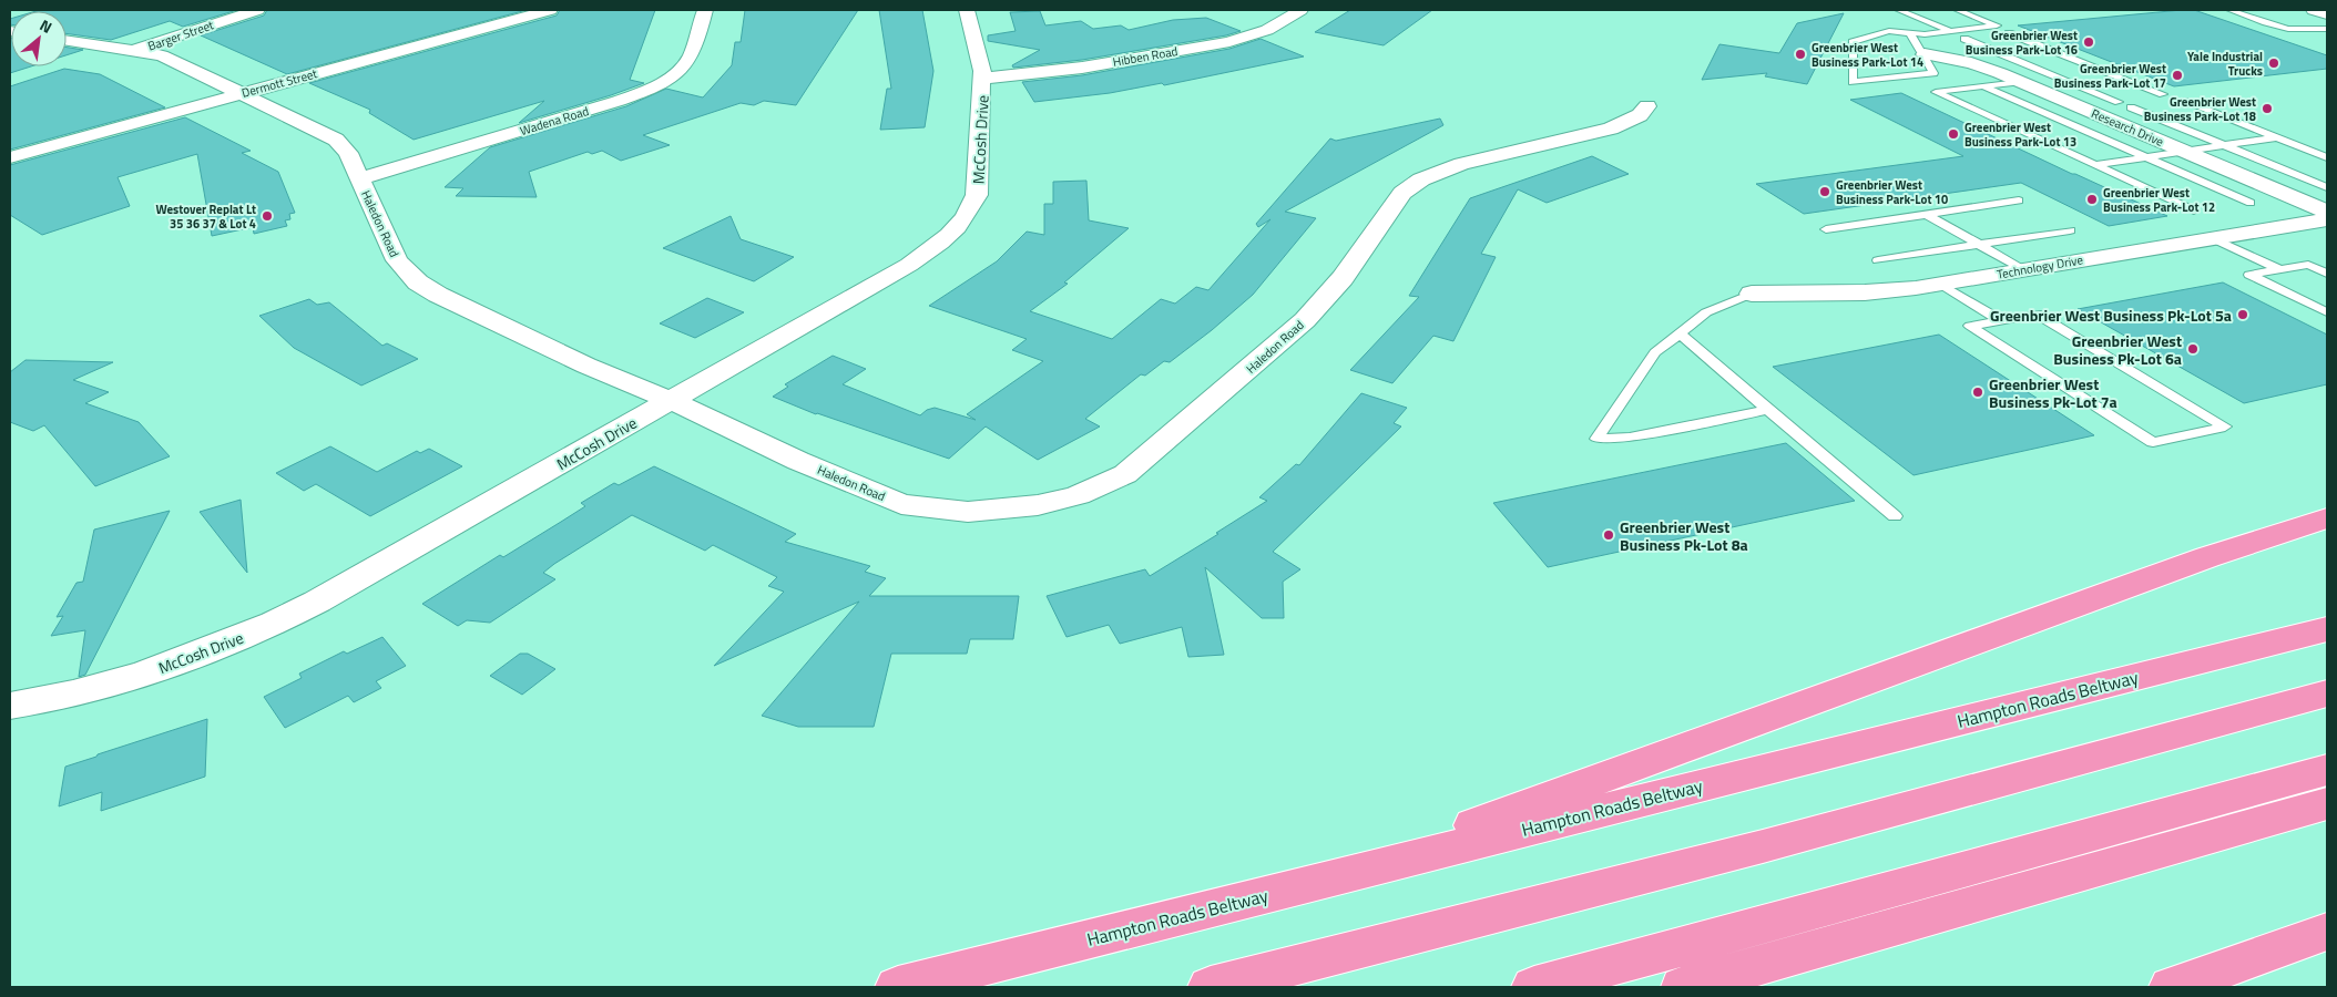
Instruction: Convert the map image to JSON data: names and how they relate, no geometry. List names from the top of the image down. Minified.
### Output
{"streets":{"highway":["Hampton Roads Beltway"],"street":["Barger Street","Hibben Road","Dermott Street","Wadena Road","Research Drive","McCosh Drive","Haledon Road","Technology Drive"]},"crossings":[["Barger Street","Haledon Road"],["Hibben Road","McCosh Drive"],["Dermott Street","Haledon Road"],["Wadena Road","Haledon Road"],["McCosh Drive","Haledon Road"]],"places":["Greenbrier West Business Park-Lot 16","Greenbrier West Business Park-Lot 14","Yale Industrial Trucks","Greenbrier West Business Park-Lot 17","Greenbrier West Business Park-Lot 18","Greenbrier West Business Park-Lot 13","Greenbrier West Business Park-Lot 10","Greenbrier West Business Park-Lot 12","Westover Replat Lt 35 36 37 & Lot 4","Greenbrier West Business Pk-Lot 5a","Greenbrier West Business Pk-Lot 6a","Greenbrier West Business Pk-Lot 7a","Greenbrier West Business Pk-Lot 8a"],"north":"top right"}
